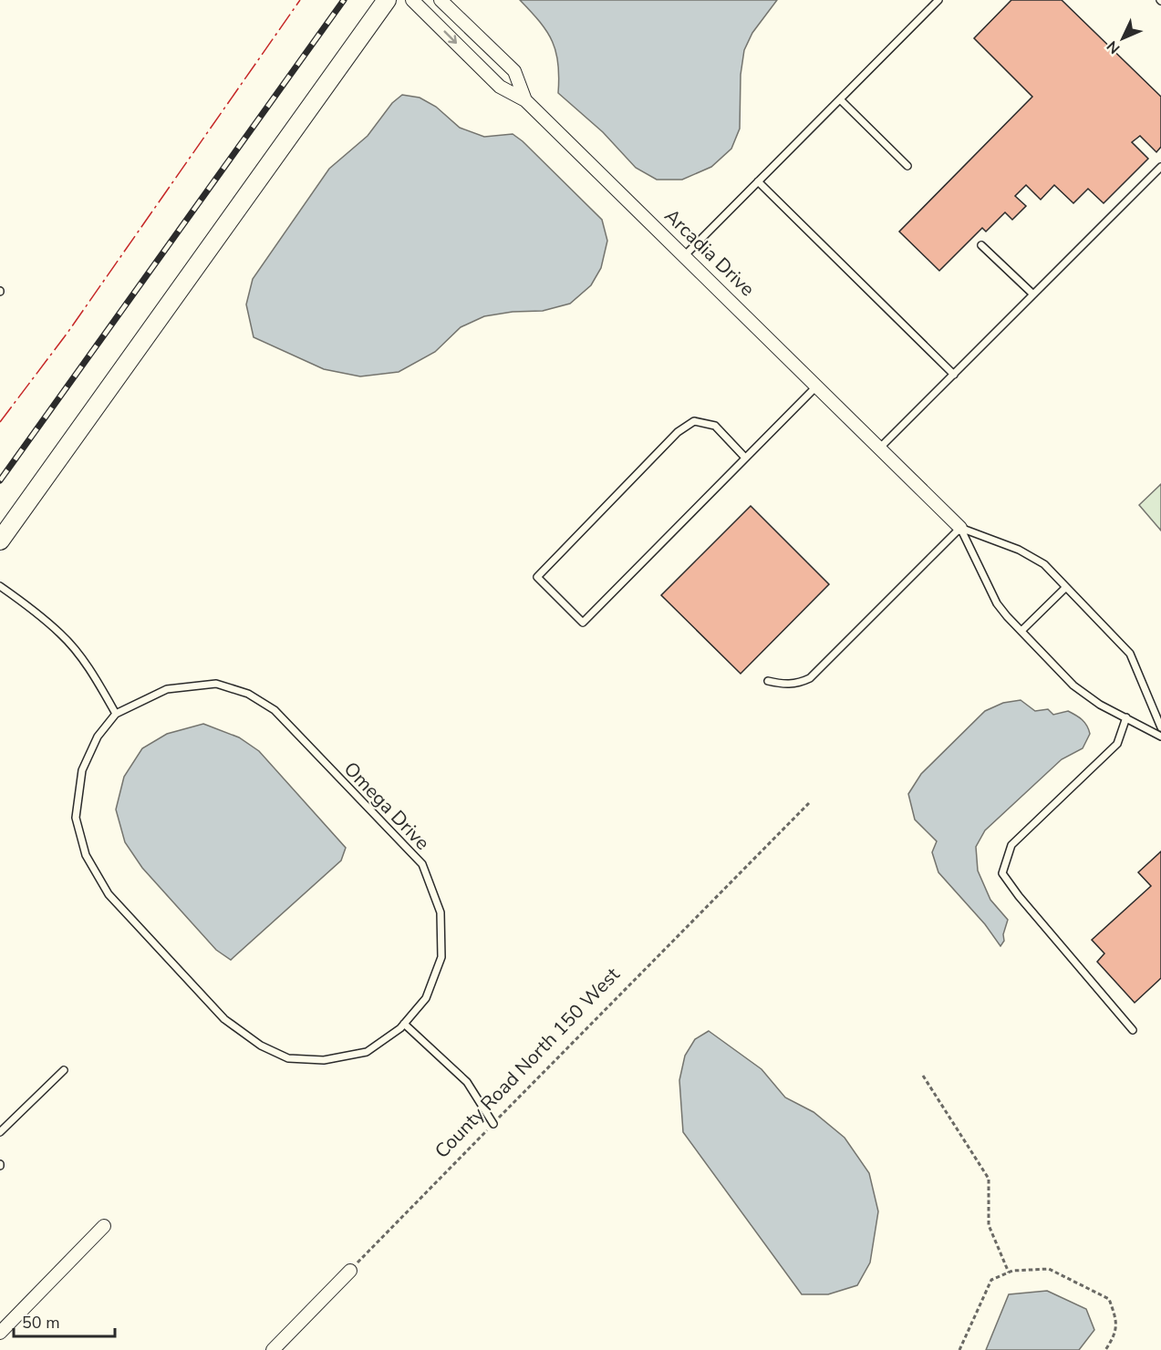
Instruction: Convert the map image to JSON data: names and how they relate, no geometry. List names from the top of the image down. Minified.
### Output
{"streets":{"street":["Arcadia Drive"],"lane":["Omega Drive"],"path":["County Road North 150 West"]},"scale_bar":"50 m","north":"bottom left"}
